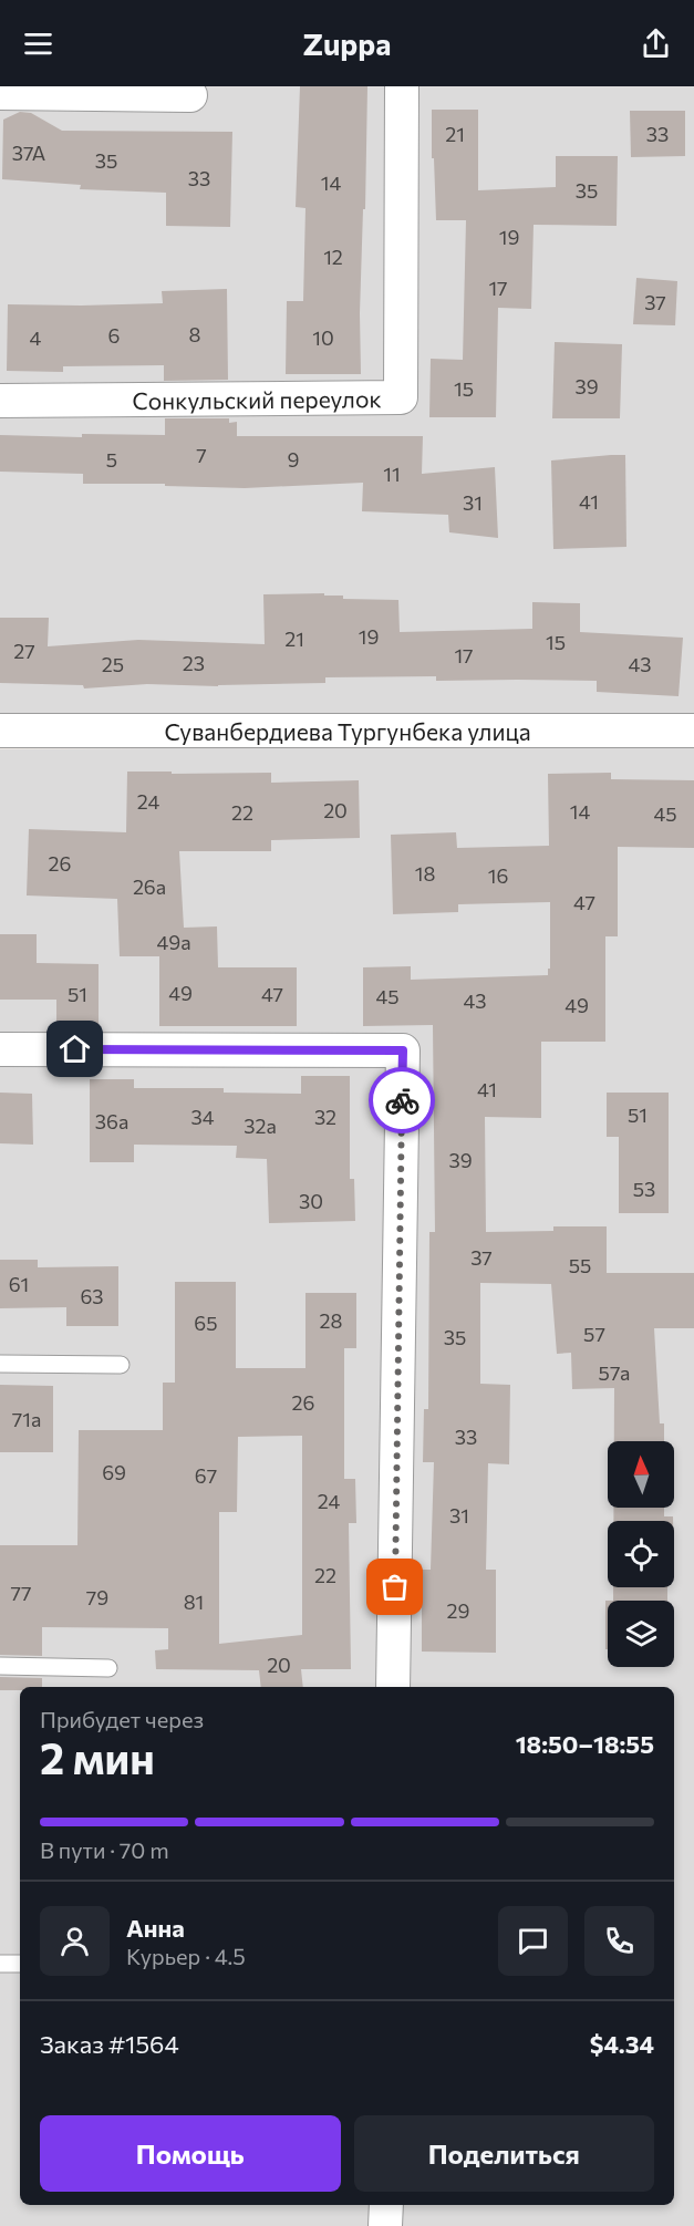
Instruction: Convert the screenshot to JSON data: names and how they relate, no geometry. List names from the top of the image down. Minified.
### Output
{"streets":{"street":["Сонкульский переулок","Суванбердиева Тургунбека улица"]},"house_numbers":["21","33","37А","35","33","14","35","19","12","17","37","8","6","4","10","39","15","7","5","9","11","41","31","19","21","15","27","17","23","25","43","24","20","14","22","45","26","18","16","26а","47","49а","49","51","47","45","43","49","41","51","34","32","36а","32а","39","53","30","37","55","61","63","28","65","57","35","57а","26","71а","33","69","67","24","31","22","77","79","81","29","20"],"north":"top","page":{"header":"Zuppa","heading":["2 мин","Прибудет через","18:50–18:55"],"panel":["Анна","Курьер · 4.5","Заказ #1564","$4.34"],"bar":"В пути · 70 m","buttons":["Помощь","Поделиться"]}}
